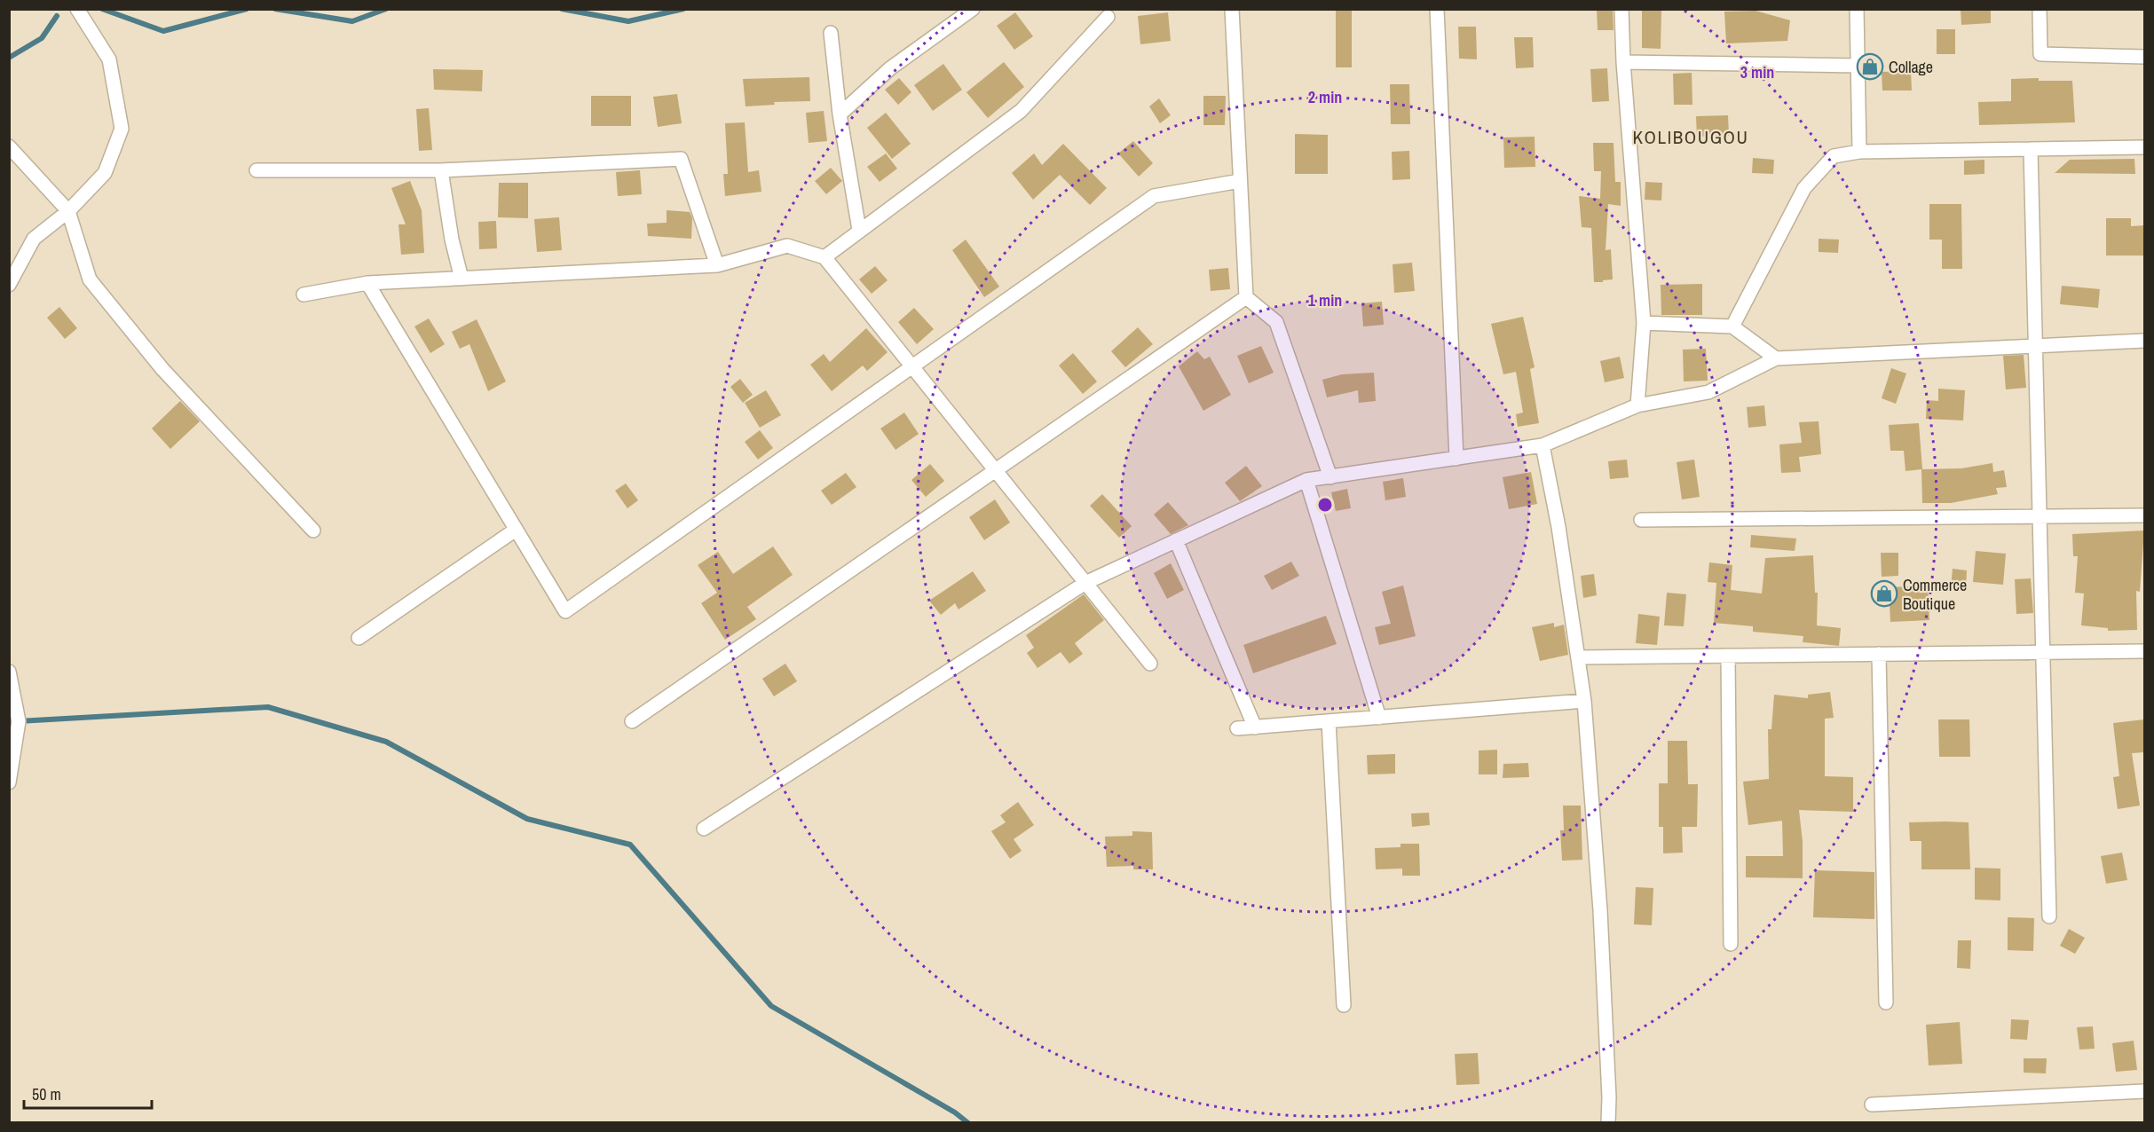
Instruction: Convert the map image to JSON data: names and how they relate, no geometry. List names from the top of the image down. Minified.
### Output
{"districts":["KOLIBOUGOU"],"places":{"shop":["Collage","Commerce Boutique"]},"scale_bar":"50 m","rings":["3 min","2 min","1 min"]}
